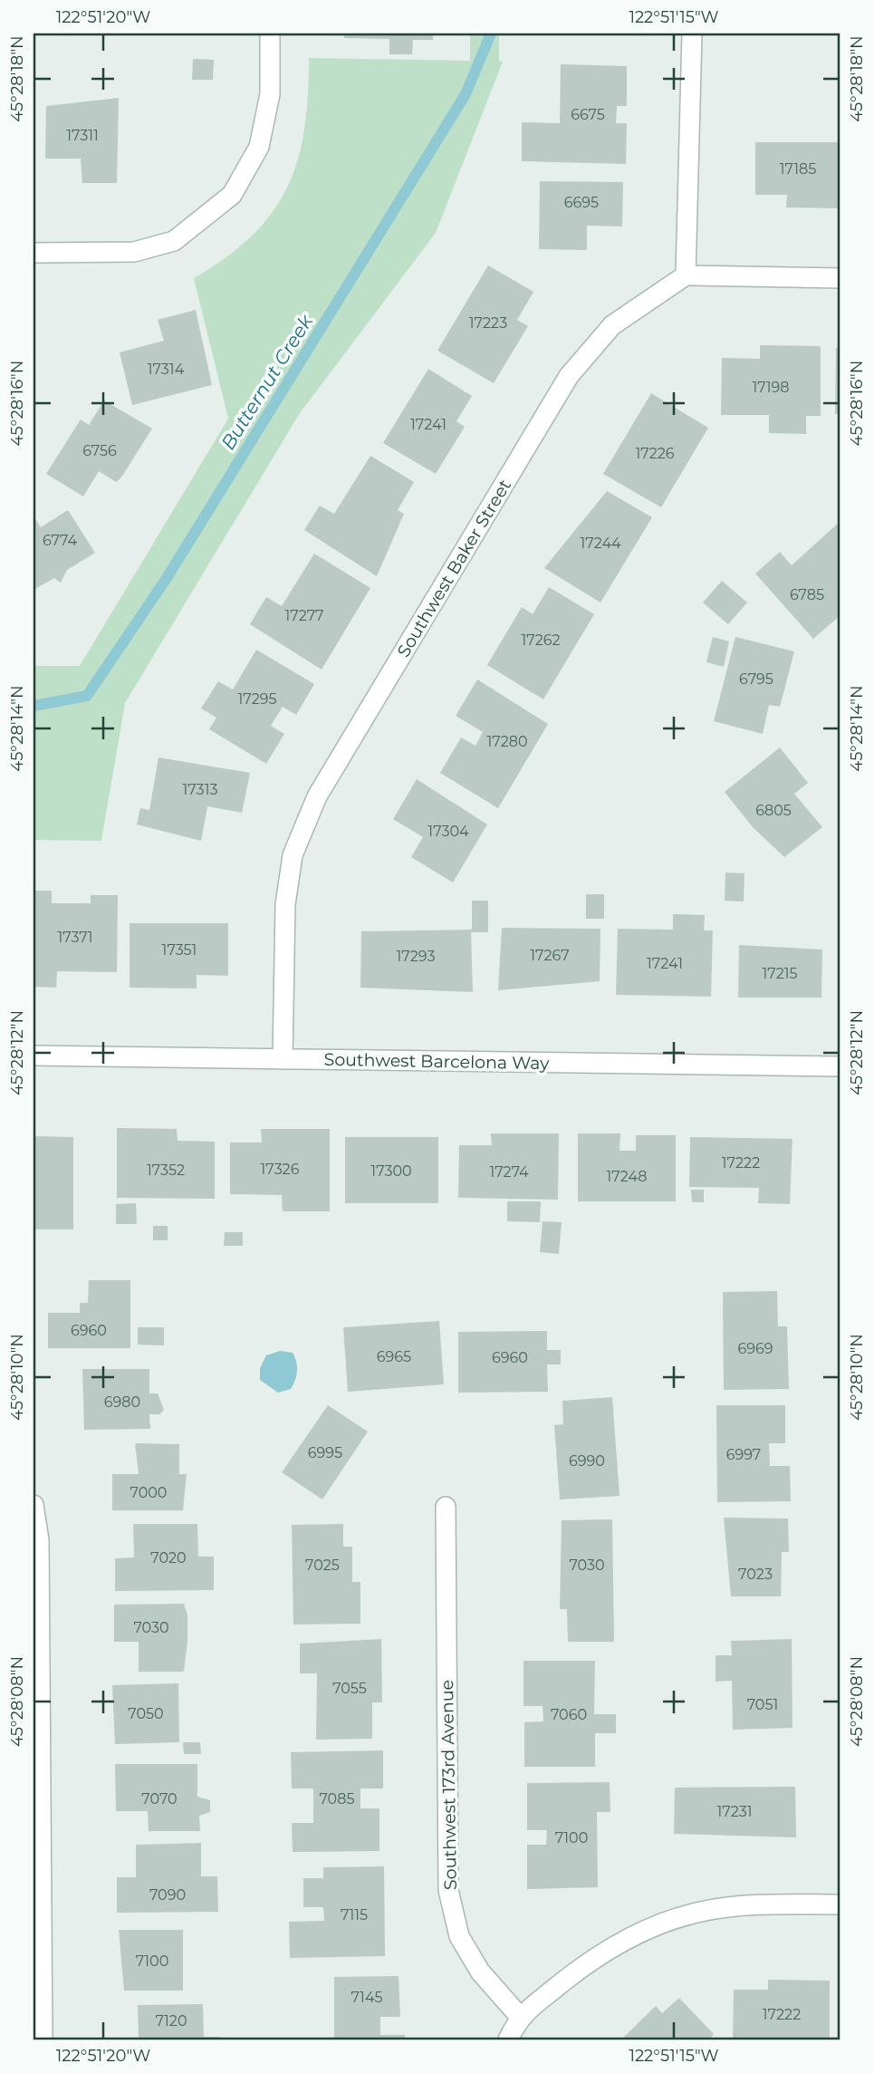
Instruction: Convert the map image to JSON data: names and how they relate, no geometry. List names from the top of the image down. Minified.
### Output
{"streets":{"street":["Southwest Baker Street","Southwest Barcelona Way","Southwest 173rd Avenue"]},"crossings":[["Southwest Baker Street","Southwest Barcelona Way"]],"water":["Butternut Creek"],"house_numbers":["6675","17311","17185","6695","17223","17314","17198","17241","6756","17226","6774","17244","6785","17277","17262","6795","17295","17280","17313","6805","17304","17371","17351","17267","17293","17241","17215","17222","17326","17352","17300","17274","17248","6960","6969","6965","6960","6980","6995","6997","6990","7000","7020","7025","7030","7023","7030","7055","7051","7050","7060","7070","7085","17231","7100","7090","7115","7100","7145","17222","7120"],"coordinates":["122°51'20\"W","122°51'15\"W","45°28'18\"N","45°28'16\"N","45°28'14\"N","45°28'12\"N","45°28'10\"N","45°28'08\"N"]}
